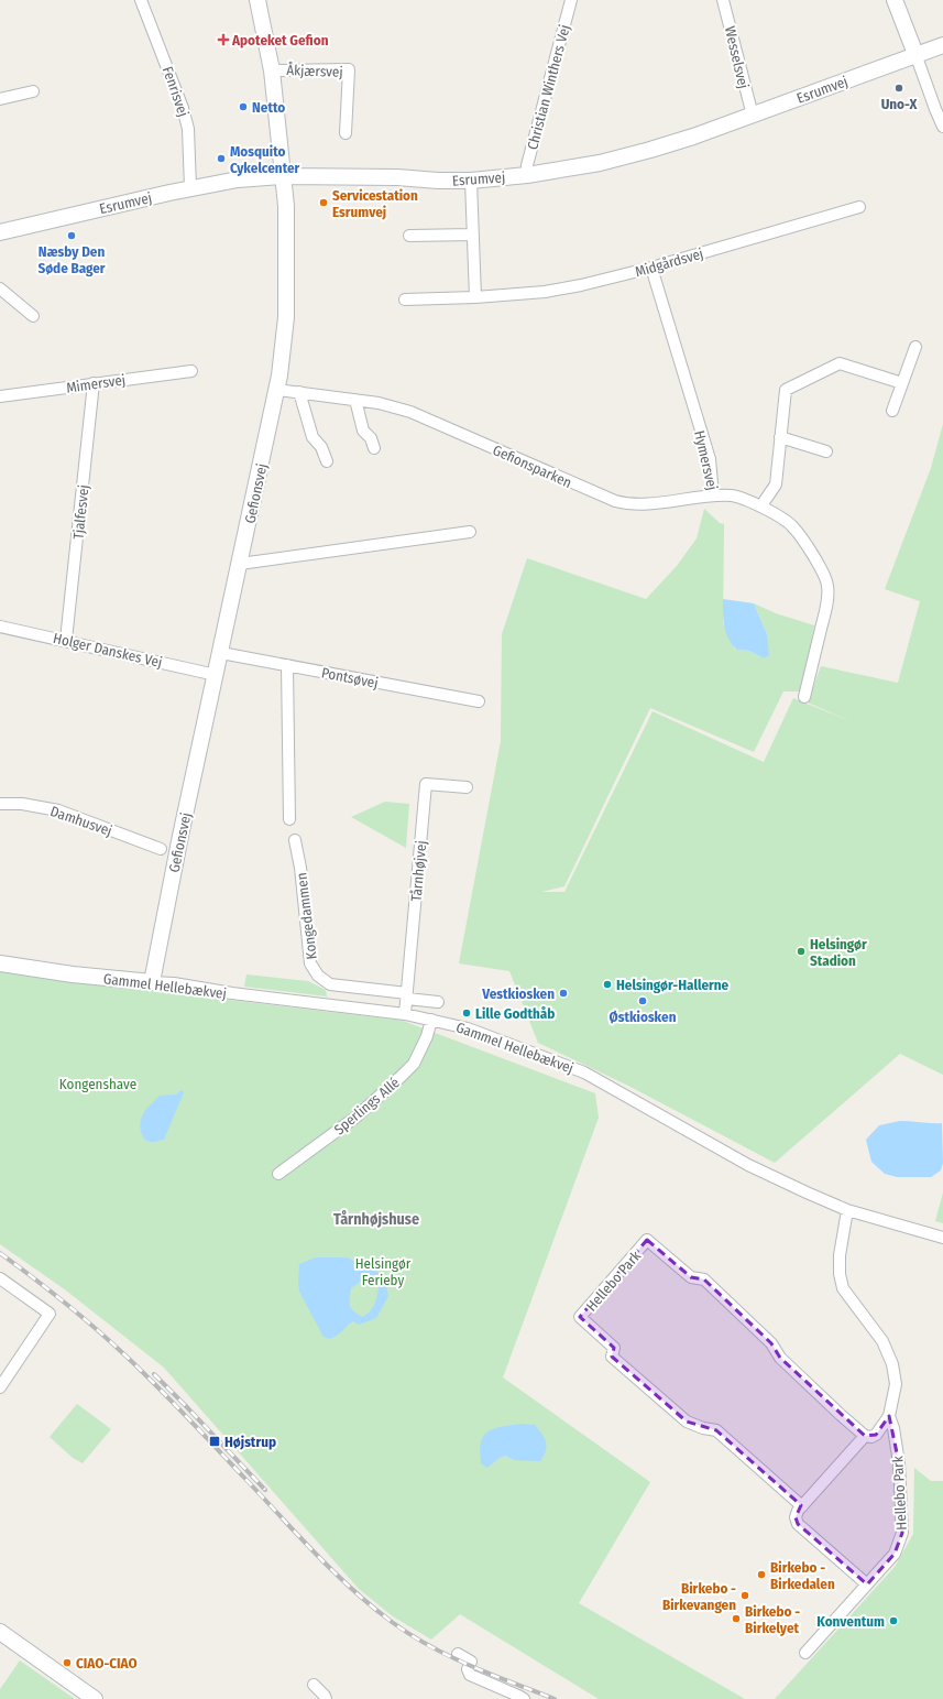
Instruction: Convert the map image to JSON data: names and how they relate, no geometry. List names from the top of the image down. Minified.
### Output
{"streets":{"main road":["Esrumvej","Gefionsvej","Gammel Hellebækvej"],"street":["Wesselsvej","Åkjærsvej","Christian Winthers Vej","Fenrisvej","Midgårdsvej","Mimersvej","Hymersvej","Gefionsparken","Tjalfesvej","Holger Danskes Vej","Pontsøvej","Damhusvej","Tårnhøjvej","Kongedammen","Sperlings Allé","Hellebo Park"]},"crossings":[["Wesselsvej","Esrumvej"],["Åkjærsvej","Gefionsvej"],["Christian Winthers Vej","Esrumvej"],["Esrumvej","Fenrisvej"],["Esrumvej","Gefionsvej"],["Midgårdsvej","Hymersvej"],["Mimersvej","Tjalfesvej"],["Hymersvej","Gefionsparken"],["Gefionsparken","Gefionsvej"],["Gefionsvej","Holger Danskes Vej"],["Gefionsvej","Pontsøvej"],["Gefionsvej","Gammel Hellebækvej"],["Tjalfesvej","Holger Danskes Vej"],["Tårnhøjvej","Kongedammen"],["Tårnhøjvej","Gammel Hellebækvej"],["Gammel Hellebækvej","Sperlings Allé"],["Gammel Hellebækvej","Hellebo Park"]],"districts":["Tårnhøjshuse"],"parks":["Kongenshave","Helsingør Ferieby"],"places":{"health":["Apoteket Gefion"],"other":["Uno-X","Netto","Mosquito Cykelcenter","Servicestation Esrumvej","Næsby Den Søde Bager","Helsingør Stadion","Helsingør-Hallerne","Vestkiosken","Østkiosken","Lille Godthåb","Birkebo - Birkedalen","Birkebo - Birkevangen","Birkebo - Birkelyet","Konventum","CIAO-CIAO"],"transit":["Højstrup"]}}
